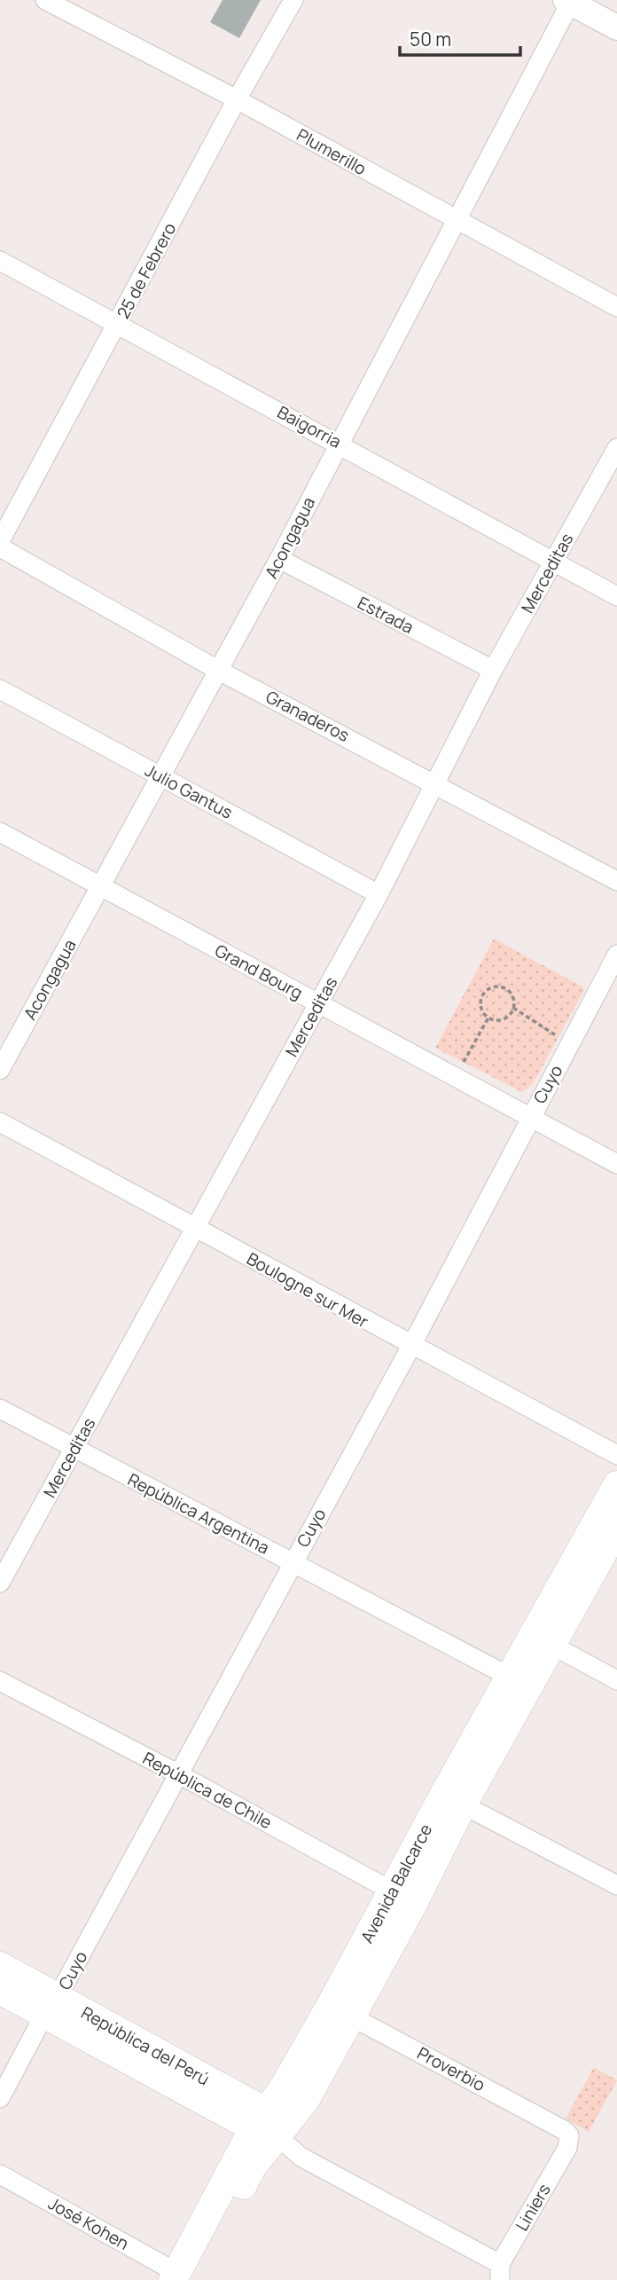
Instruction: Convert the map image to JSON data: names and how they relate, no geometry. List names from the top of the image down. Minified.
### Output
{"streets":{"main road":["Avenida Balcarce","República del Perú"],"street":["Plumerillo","25 de Febrero","Baigorria","Acongagua","Merceditas","Estrada","Granaderos","Julio Gantus","Grand Bourg","Cuyo","Boulogne sur Mer","República Argentina","República de Chile","Proverbio","Liniers","José Kohen"]},"crossings":[["Plumerillo","25 de Febrero"],["Plumerillo","Acongagua"],["25 de Febrero","Baigorria"],["Baigorria","Acongagua"],["Baigorria","Merceditas"],["Acongagua","Estrada"],["Acongagua","Granaderos"],["Acongagua","Julio Gantus"],["Acongagua","Grand Bourg"],["Merceditas","Estrada"],["Merceditas","Granaderos"],["Merceditas","Julio Gantus"],["Merceditas","Grand Bourg"],["Merceditas","Boulogne sur Mer"],["Merceditas","República Argentina"],["Grand Bourg","Cuyo"],["Cuyo","Boulogne sur Mer"],["Cuyo","República Argentina"],["Cuyo","República de Chile"],["Cuyo","República del Perú"],["República Argentina","Avenida Balcarce"],["República de Chile","Avenida Balcarce"],["Avenida Balcarce","República del Perú"],["Avenida Balcarce","Proverbio"],["Avenida Balcarce","José Kohen"],["República del Perú","Liniers"],["Proverbio","Liniers"]],"scale_bar":"50 m"}
